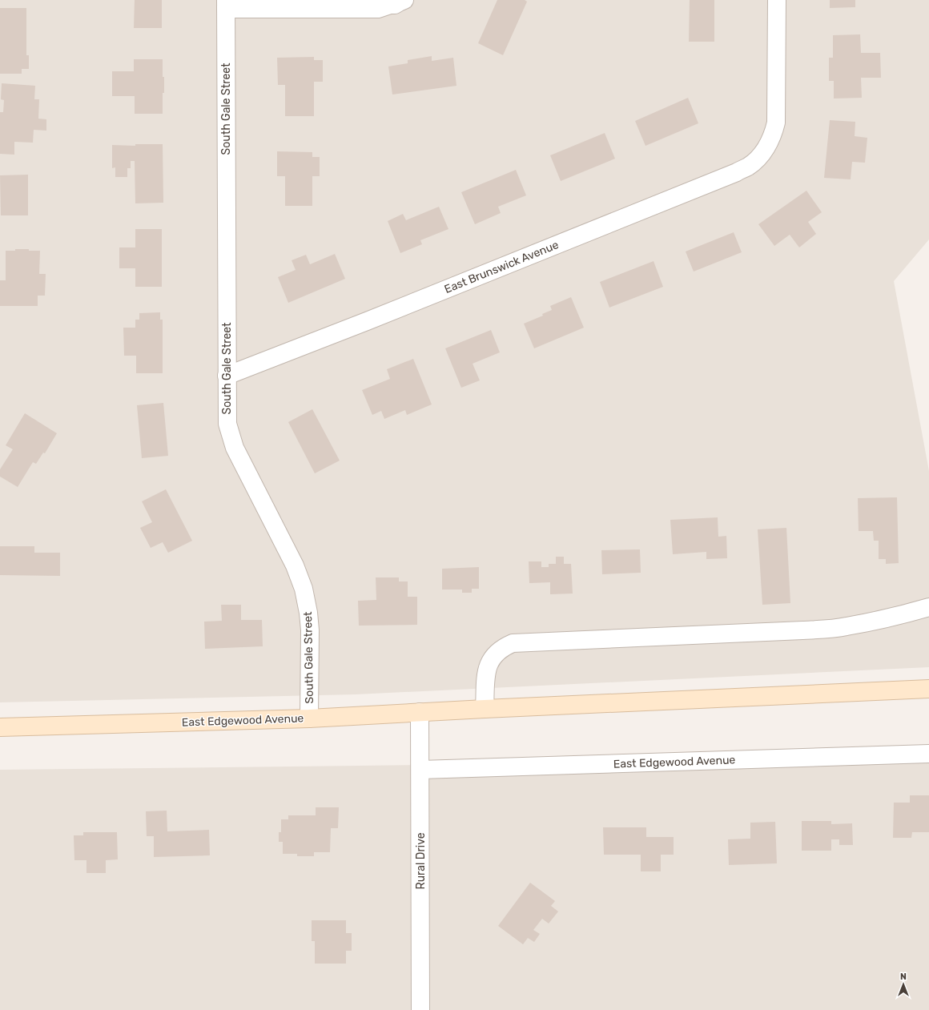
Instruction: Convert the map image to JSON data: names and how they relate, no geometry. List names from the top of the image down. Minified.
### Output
{"streets":{"main road":["East Edgewood Avenue"],"street":["South Gale Street","East Brunswick Avenue","Rural Drive"]},"crossings":[["South Gale Street","East Brunswick Avenue"],["South Gale Street","East Edgewood Avenue"],["East Edgewood Avenue","Rural Drive"]],"north":"top"}
